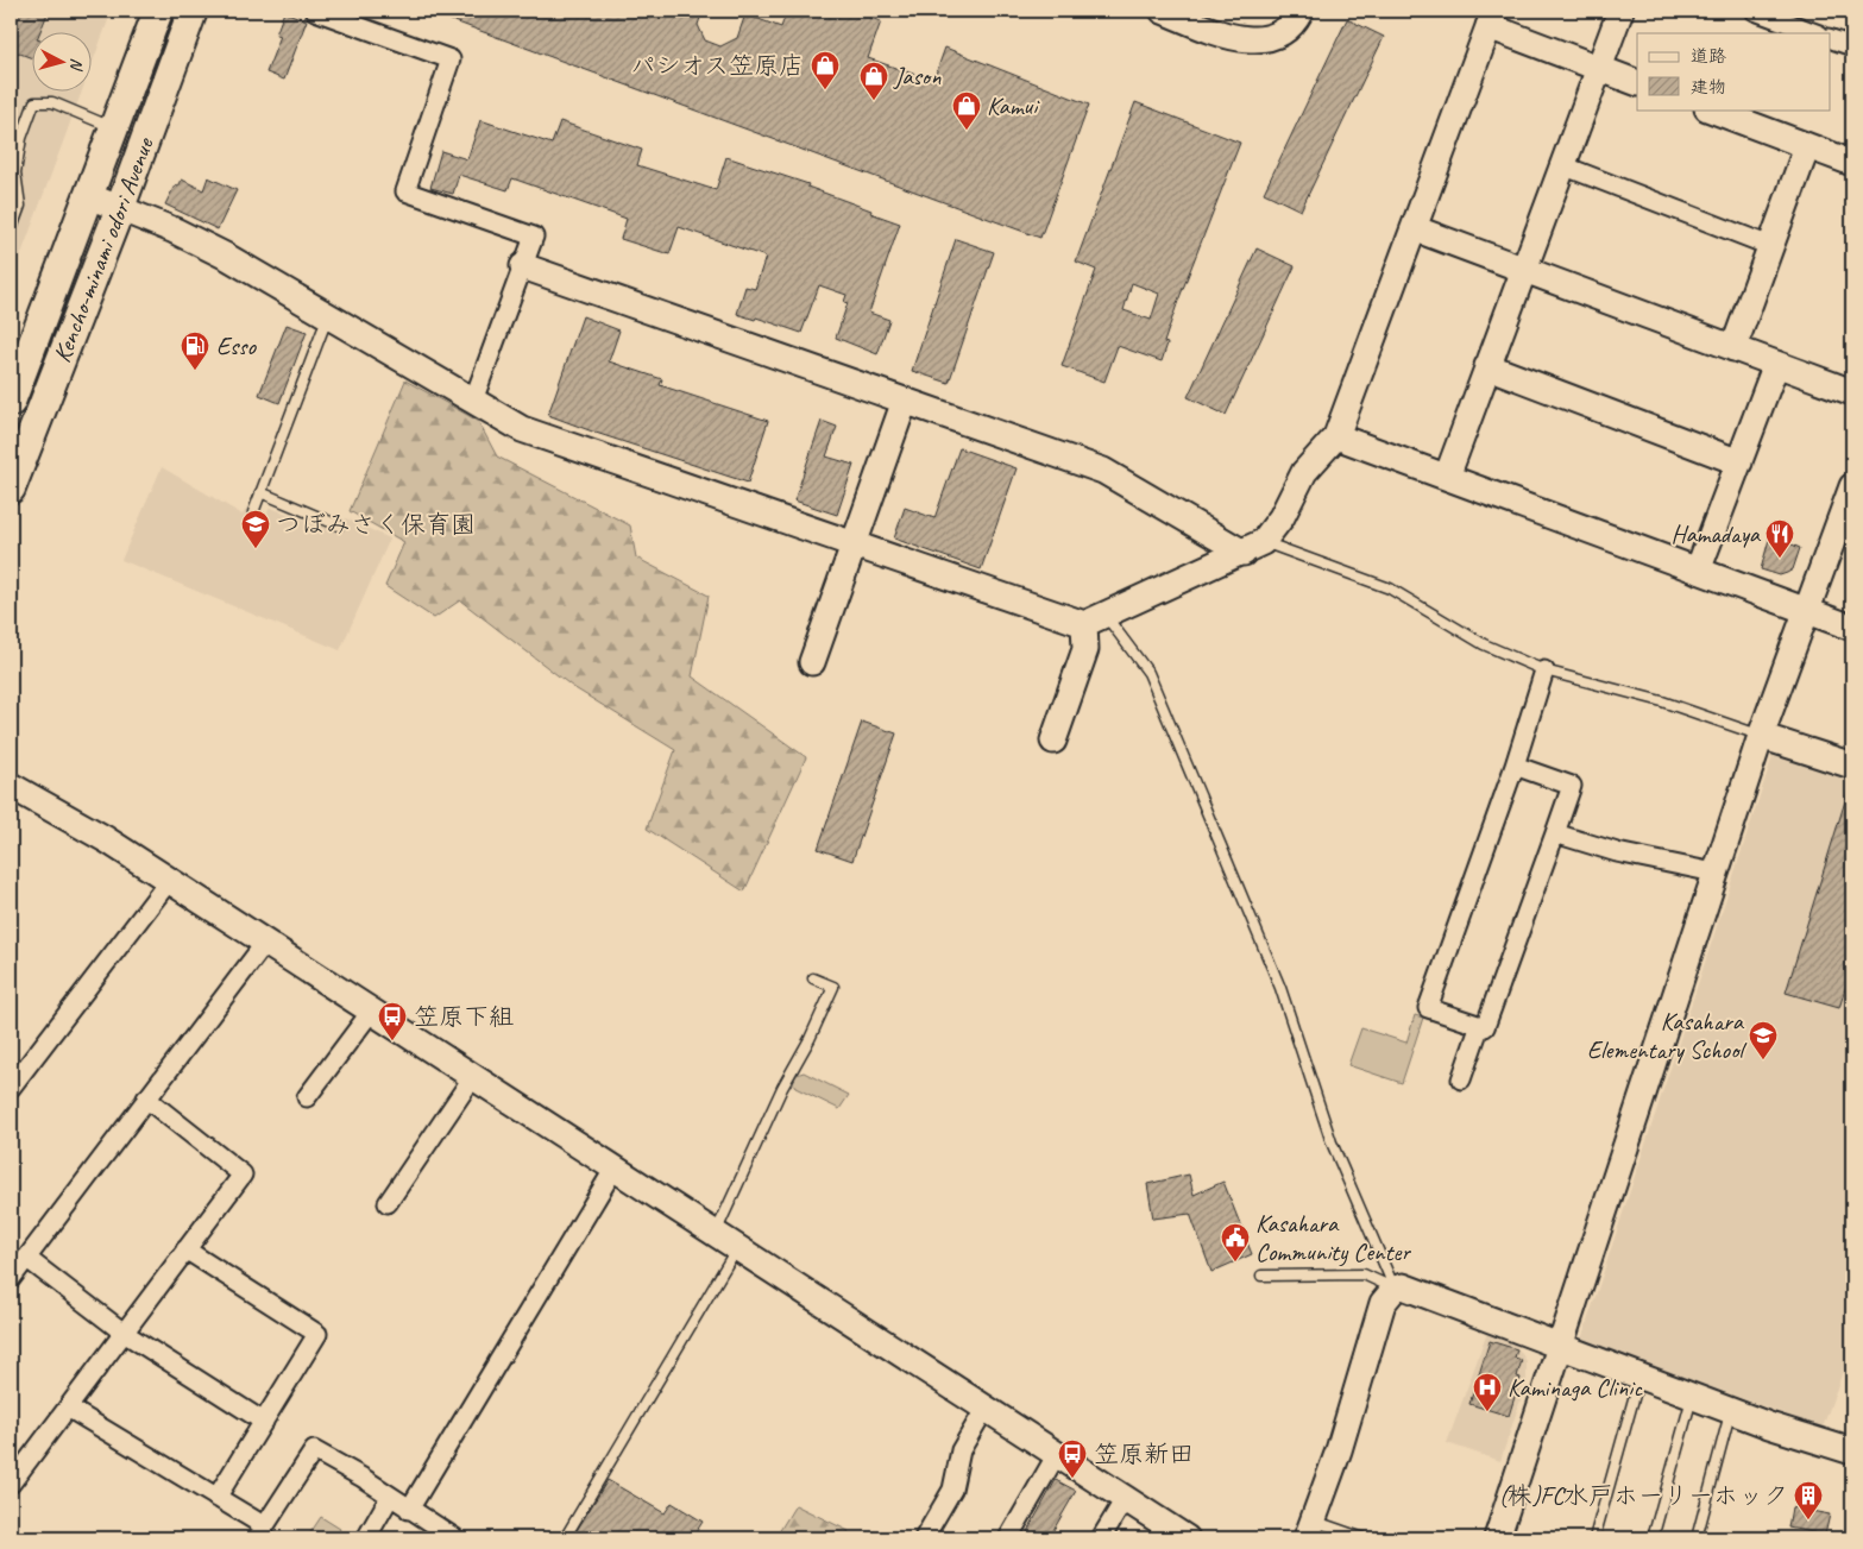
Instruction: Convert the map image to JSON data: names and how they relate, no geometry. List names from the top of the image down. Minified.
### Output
{"streets":{"main road":["Kencho-minami odori Avenue"]},"places":{"shop":["パシオス笠原店","Jason","Kamui"],"fuel station":["Esso"],"school or university":["つぼみさく保育園","Kasahara Elementary School"],"restaurant":["Hamadaya"],"bus stop":["笠原下組","笠原新田"],"public building":["Kasahara Community Center"],"hospital":["Kaminaga Clinic"],"building":["(株)FC水戸ホーリーホック"]},"legend":["道路","建物"],"north":"right"}
